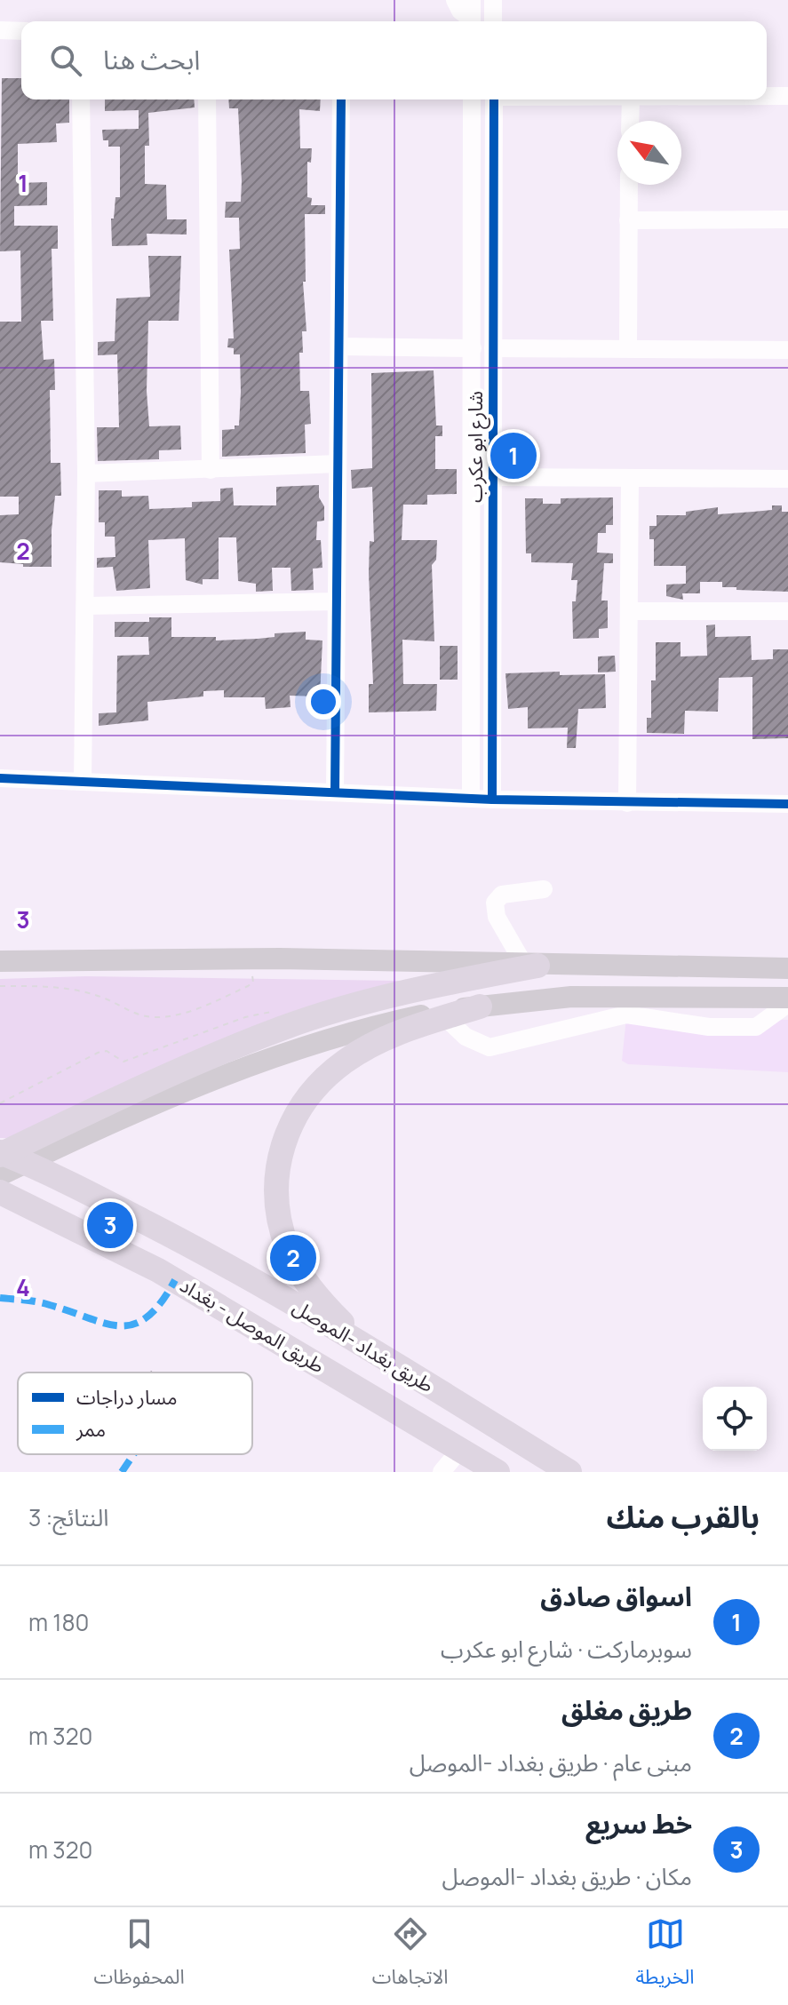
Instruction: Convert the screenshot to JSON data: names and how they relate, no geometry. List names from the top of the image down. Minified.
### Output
{"streets":{"highway":["طريق الموصل - بغداد","طريق بغداد -الموصل"],"street":["شارع ابو عكرب"]},"legend":["مسار دراجات","ممر"],"north":"top left","page":{"search":"ابحث هنا","pins":["1","3","2"],"heading":["بالقرب منك","النتائج: 3"],"list":[{"mark":"1","name":"اسواق صادق","note":"سوبرماركت · شارع ابو عكرب","value":"180 m"},{"mark":"2","name":"طريق مغلق","note":"مبنى عام · طريق بغداد -الموصل","value":"320 m"},{"mark":"3","name":"خط سريع","note":"مكان · طريق بغداد -الموصل","value":"320 m"}],"nav":["الخريطة","الاتجاهات","المحفوظات"]},"grid":{"rows":["1","2","3","4"]}}
